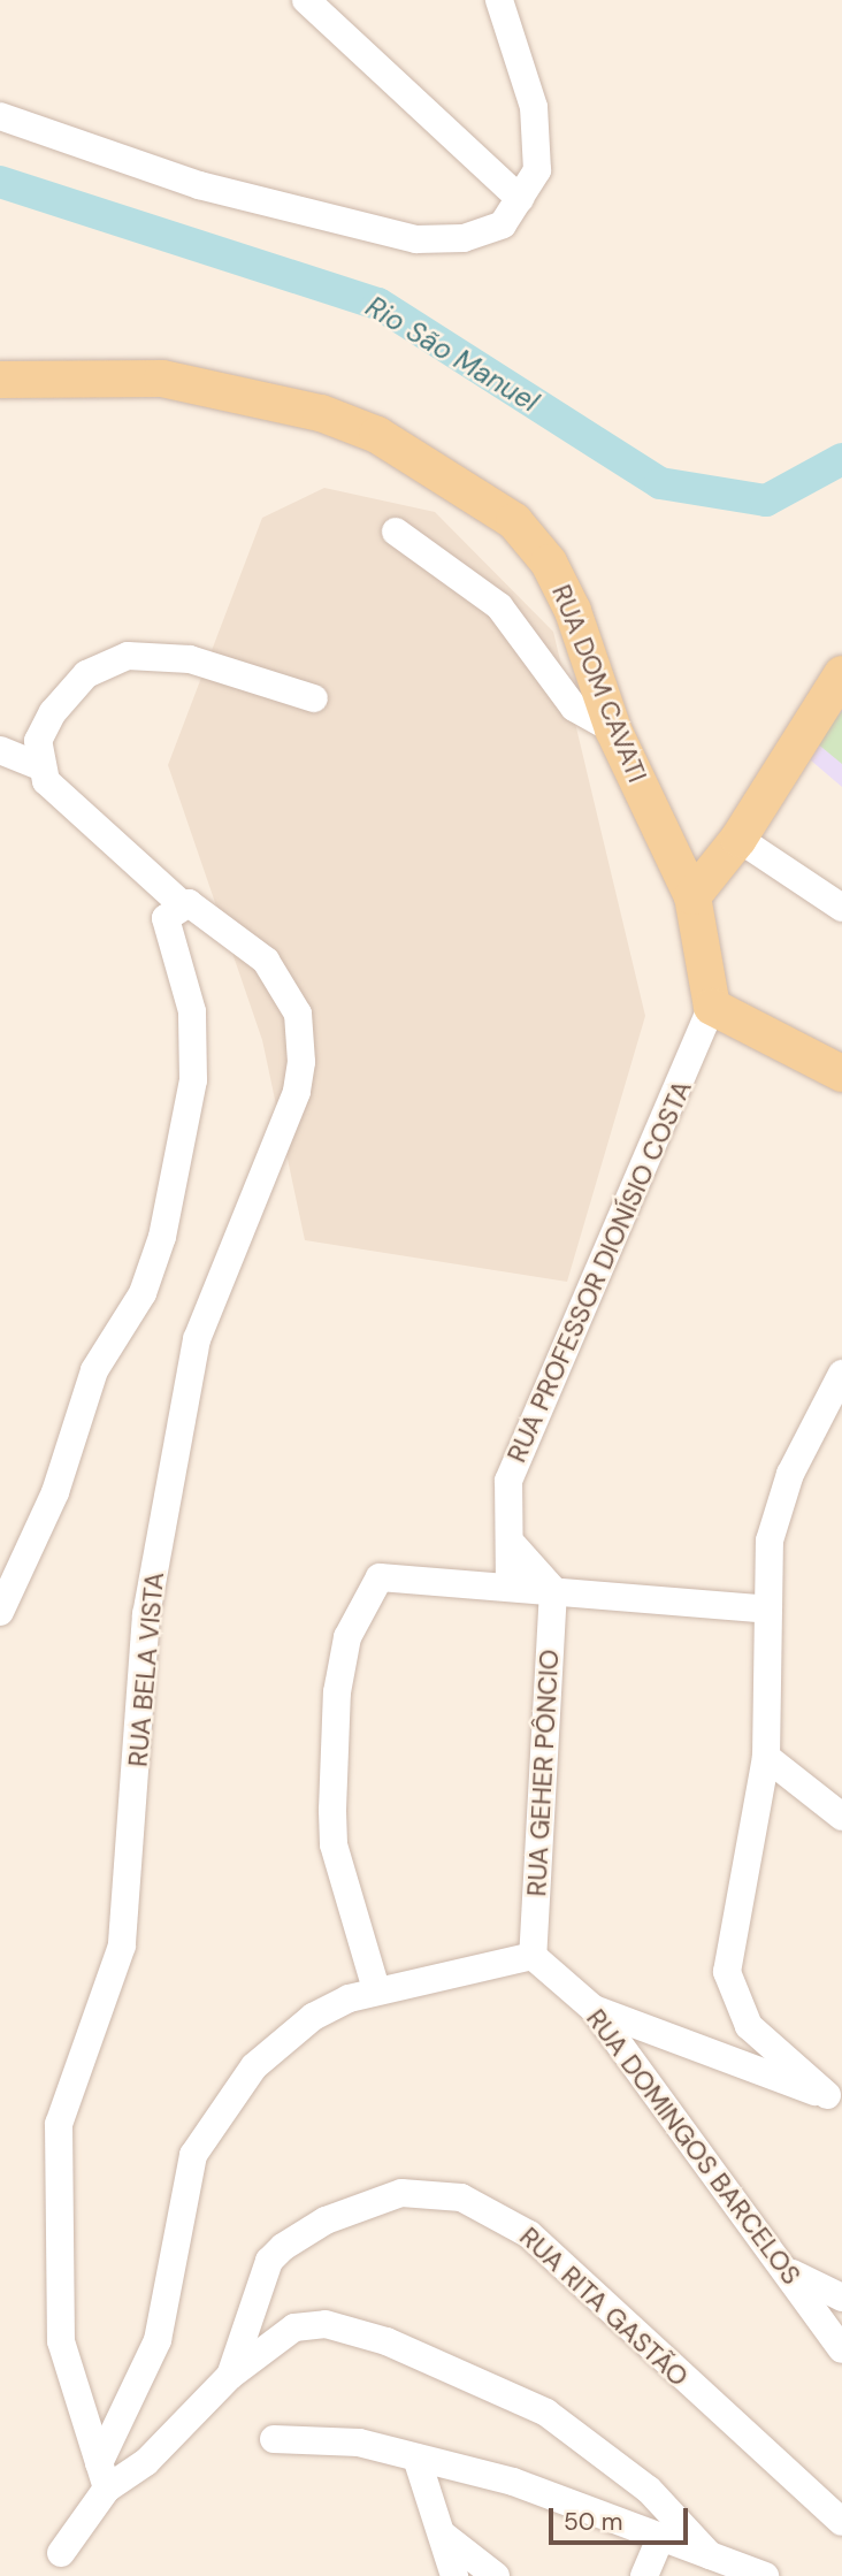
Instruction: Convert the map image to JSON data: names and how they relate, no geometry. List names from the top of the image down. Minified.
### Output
{"streets":{"main road":["RUA DOM CAVATI"],"street":["RUA PROFESSOR DIONÍSIO COSTA","RUA BELA VISTA","RUA GEHER PÔNCIO","RUA DOMINGOS BARCELOS","RUA RITA GASTÃO"]},"crossings":[["RUA DOM CAVATI","RUA PROFESSOR DIONÍSIO COSTA"],["RUA GEHER PÔNCIO","RUA DOMINGOS BARCELOS"]],"water":["Rio São Manuel"],"scale_bar":"50 m"}
